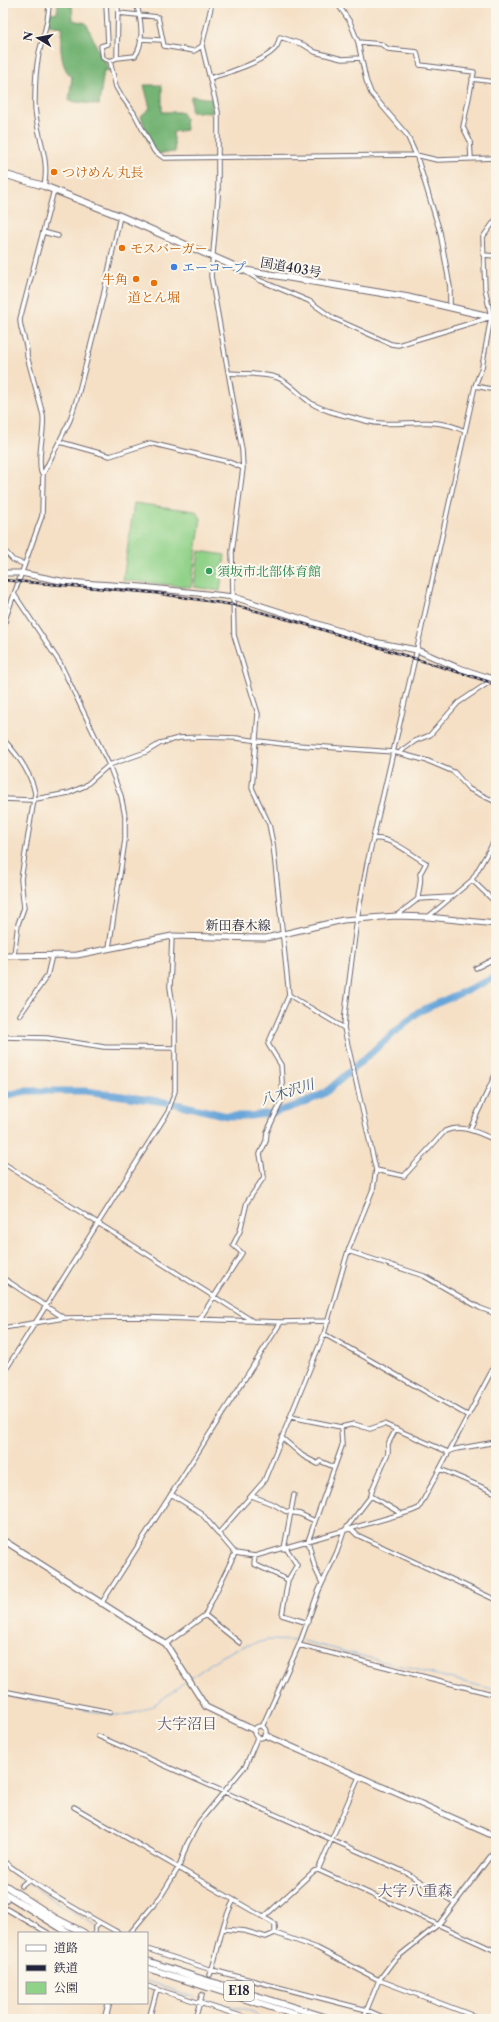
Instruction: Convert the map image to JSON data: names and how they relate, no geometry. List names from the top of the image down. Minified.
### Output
{"streets":{"highway":["国道403号","E18"],"street":["新田春木線"]},"districts":["大字沼目","大字八重森"],"water":["八木沢川"],"places":["つけめん 丸長","モスバーガー","エーコープ","牛角","道とん堀","須坂市北部体育館"],"legend":["道路","鉄道","公園"],"north":"left"}
